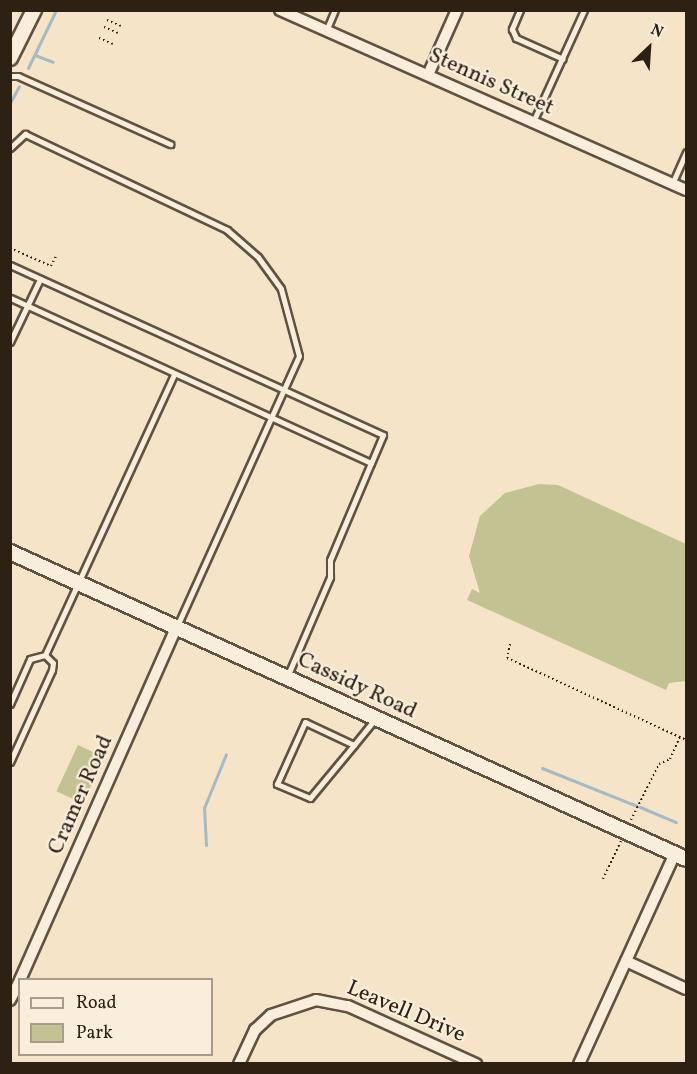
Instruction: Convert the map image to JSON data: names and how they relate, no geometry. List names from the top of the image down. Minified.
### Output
{"streets":{"street":["Stennis Street","Cassidy Road","Cramer Road","Leavell Drive"]},"crossings":[["Cassidy Road","Cramer Road"]],"legend":["Road","Park"],"north":"top right"}
